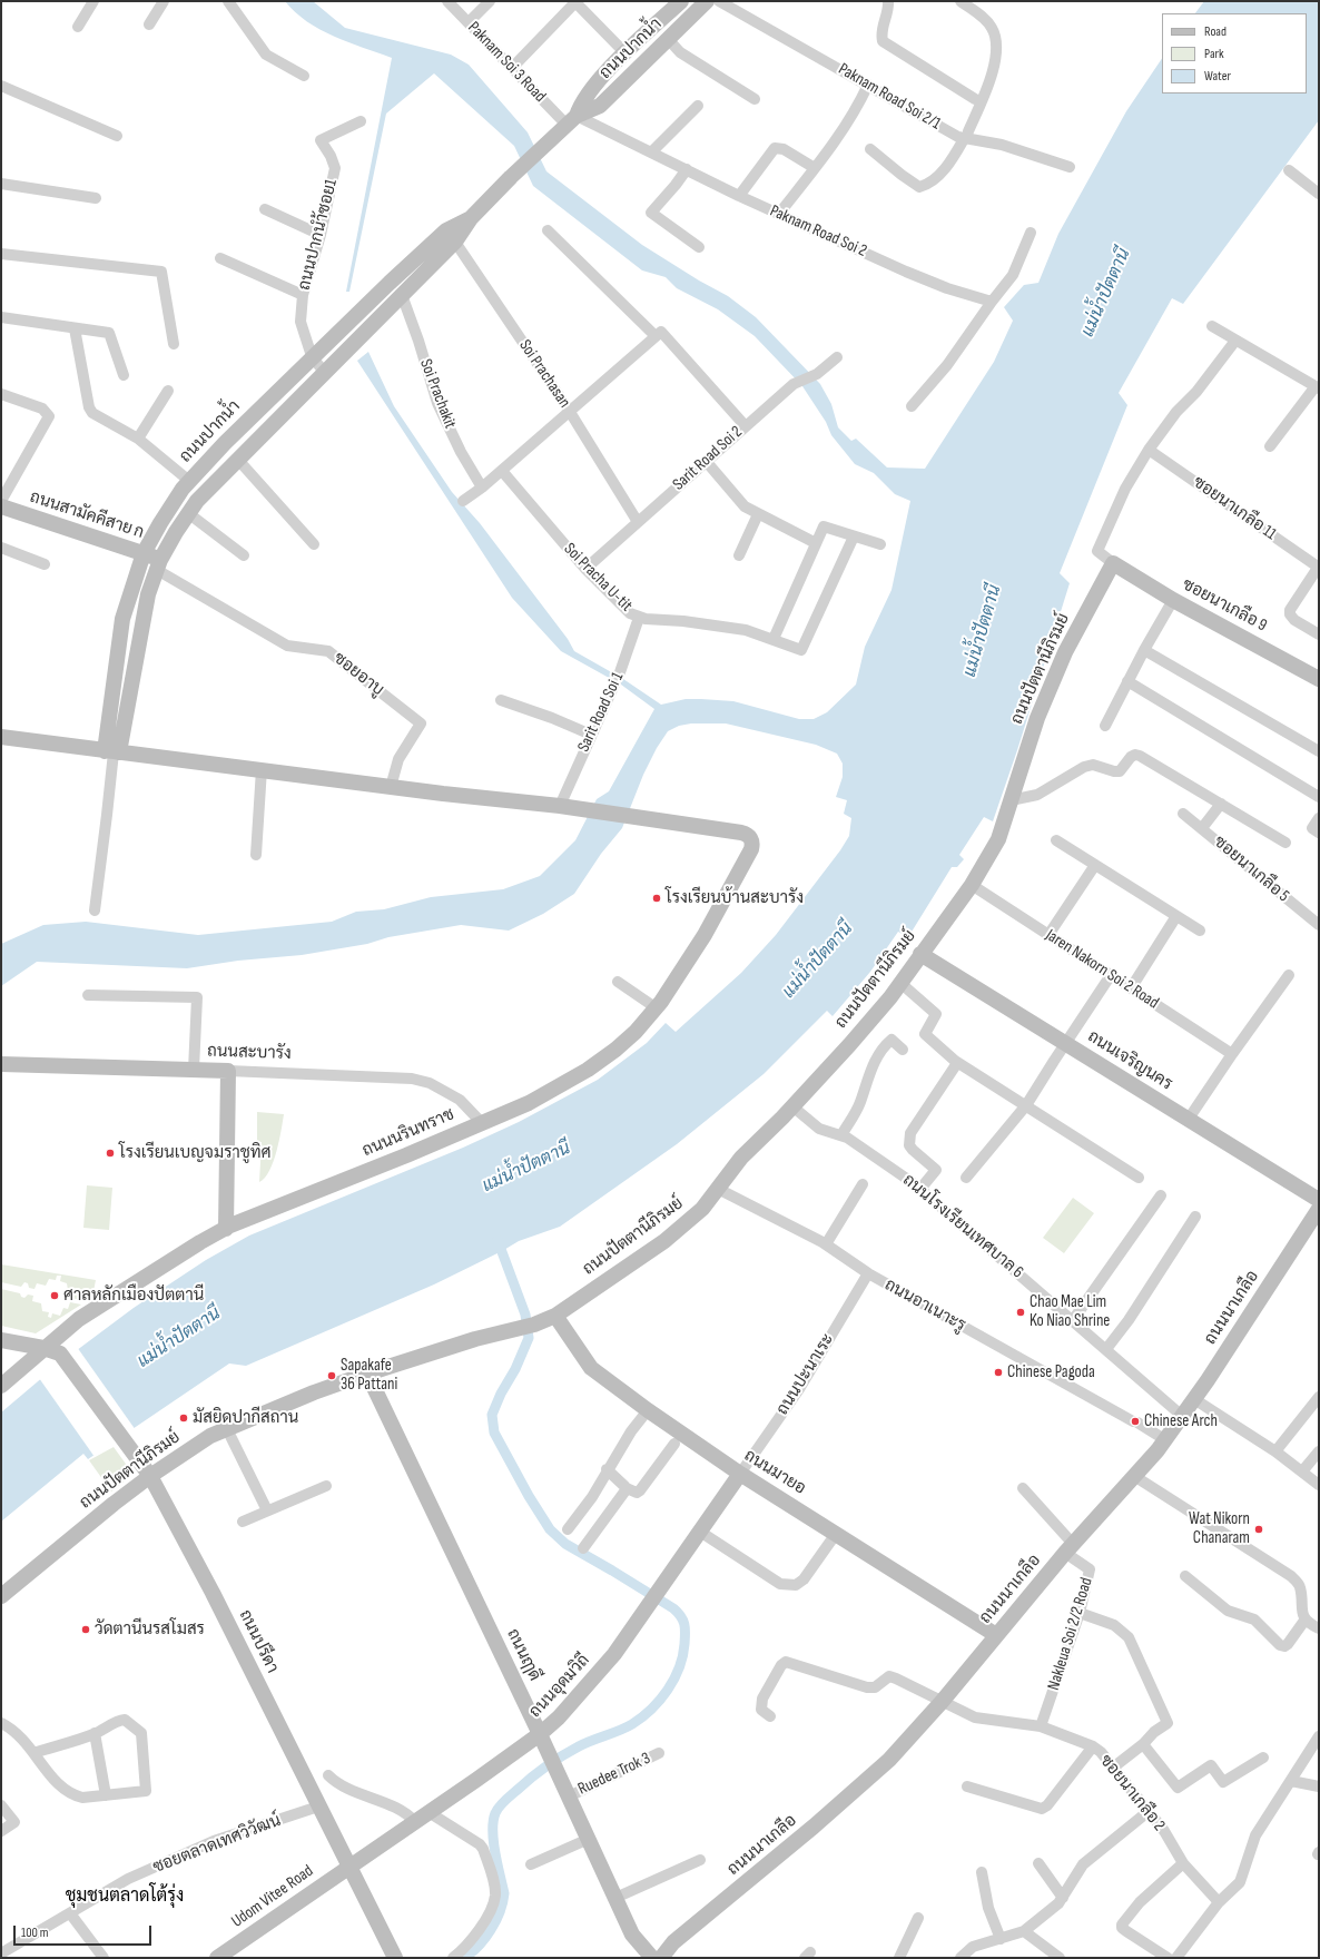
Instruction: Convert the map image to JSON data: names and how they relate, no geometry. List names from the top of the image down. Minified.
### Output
{"streets":{"street":["ถนนปากน้ำ","Paknam Soi 3 Road","Paknam Road Soi 2/1","Paknam Road Soi 2","ถนนปากนำ้ซอย1","Soi Prachasan","Soi Prachakit","Sarit Road Soi 2","ซอยนาเกลือ 11","ถนนสามัคคีสาย ก","Soi Pracha U-tit","ซอยนาเกลือ 9","ถนนปัตตานีภิรมย์","ซอยอาบู","Sarit Road Soi 1","ซอยนาเกลือ 5","Jaren Nakorn Soi 2 Road","ถนนสะบารัง","ถนนเจริญนคร","ถนนนรินทราช","ถนนโรงเรียนเทศบาล 6","ถนนอาเนาะรู","ถนนนาเกลือ","ถนนปะนาเระ","ถนนมายอ","Nakleua Soi 2/2 Road","ถนนปรีดา","ถนนฤๅดี","ถนนอุดมวิถี","Ruedee Trok 3","ซอยนาเกลือ 2","ซอยตลาดเทศวิวัฒน์","Udom Vitee Road"]},"crossings":[["ถนนปากน้ำ","Paknam Soi 3 Road"],["ถนนปากน้ำ","Paknam Road Soi 2"],["ถนนปากน้ำ","ถนนปากนำ้ซอย1"],["ถนนปากน้ำ","Soi Prachasan"],["ถนนปากน้ำ","Soi Prachakit"],["ถนนปากน้ำ","ถนนสามัคคีสาย ก"],["ถนนปากน้ำ","ซอยอาบู"],["Paknam Soi 3 Road","Paknam Road Soi 2"],["Soi Prachasan","Sarit Road Soi 2"],["Sarit Road Soi 2","Soi Pracha U-tit"],["ถนนสามัคคีสาย ก","ซอยอาบู"],["Soi Pracha U-tit","Sarit Road Soi 1"],["ซอยนาเกลือ 9","ถนนปัตตานีภิรมย์"],["ถนนปัตตานีภิรมย์","Jaren Nakorn Soi 2 Road"],["ถนนปัตตานีภิรมย์","ถนนเจริญนคร"],["ถนนปัตตานีภิรมย์","ถนนโรงเรียนเทศบาล 6"],["ถนนปัตตานีภิรมย์","ถนนอาเนาะรู"],["ถนนปัตตานีภิรมย์","ถนนมายอ"],["ถนนปัตตานีภิรมย์","ถนนปรีดา"],["ถนนปัตตานีภิรมย์","ถนนฤๅดี"],["Sarit Road Soi 1","ถนนนรินทราช"],["ถนนสะบารัง","ถนนนรินทราช"],["ถนนนรินทราช","ถนนปรีดา"],["ถนนโรงเรียนเทศบาล 6","ถนนนาเกลือ"],["ถนนอาเนาะรู","ถนนนาเกลือ"],["ถนนอาเนาะรู","ถนนปะนาเระ"],["ถนนนาเกลือ","ถนนมายอ"],["ถนนนาเกลือ","Nakleua Soi 2/2 Road"],["ถนนนาเกลือ","ถนนฤๅดี"],["ถนนนาเกลือ","ซอยนาเกลือ 2"],["ถนนปะนาเระ","ถนนมายอ"],["ถนนปะนาเระ","ถนนอุดมวิถี"],["ถนนมายอ","ถนนอุดมวิถี"],["Nakleua Soi 2/2 Road","ซอยนาเกลือ 2"],["ถนนปรีดา","ถนนอุดมวิถี"],["ถนนปรีดา","ซอยตลาดเทศวิวัฒน์"],["ถนนปรีดา","Udom Vitee Road"],["ถนนฤๅดี","ถนนอุดมวิถี"],["ถนนฤๅดี","Ruedee Trok 3"],["ถนนอุดมวิถี","Udom Vitee Road"]],"districts":["ชุมชนตลาดโต้รุ่ง"],"water":["แม่น้ำปัตตานี"],"places":["โรงเรียนบ้านสะบารัง","โรงเรียนเบญจมราชูทิศ","ศาลหลักเมืองปัตตานี","Chao Mae Lim Ko Niao Shrine","Chinese Pagoda","Sapakafe 36 Pattani","มัสยิดปากีสถาน","Chinese Arch","Wat Nikorn Chanaram","วัดตานีนรสโมสร"],"legend":["Road","Park","Water"],"scale_bar":"100 m"}
